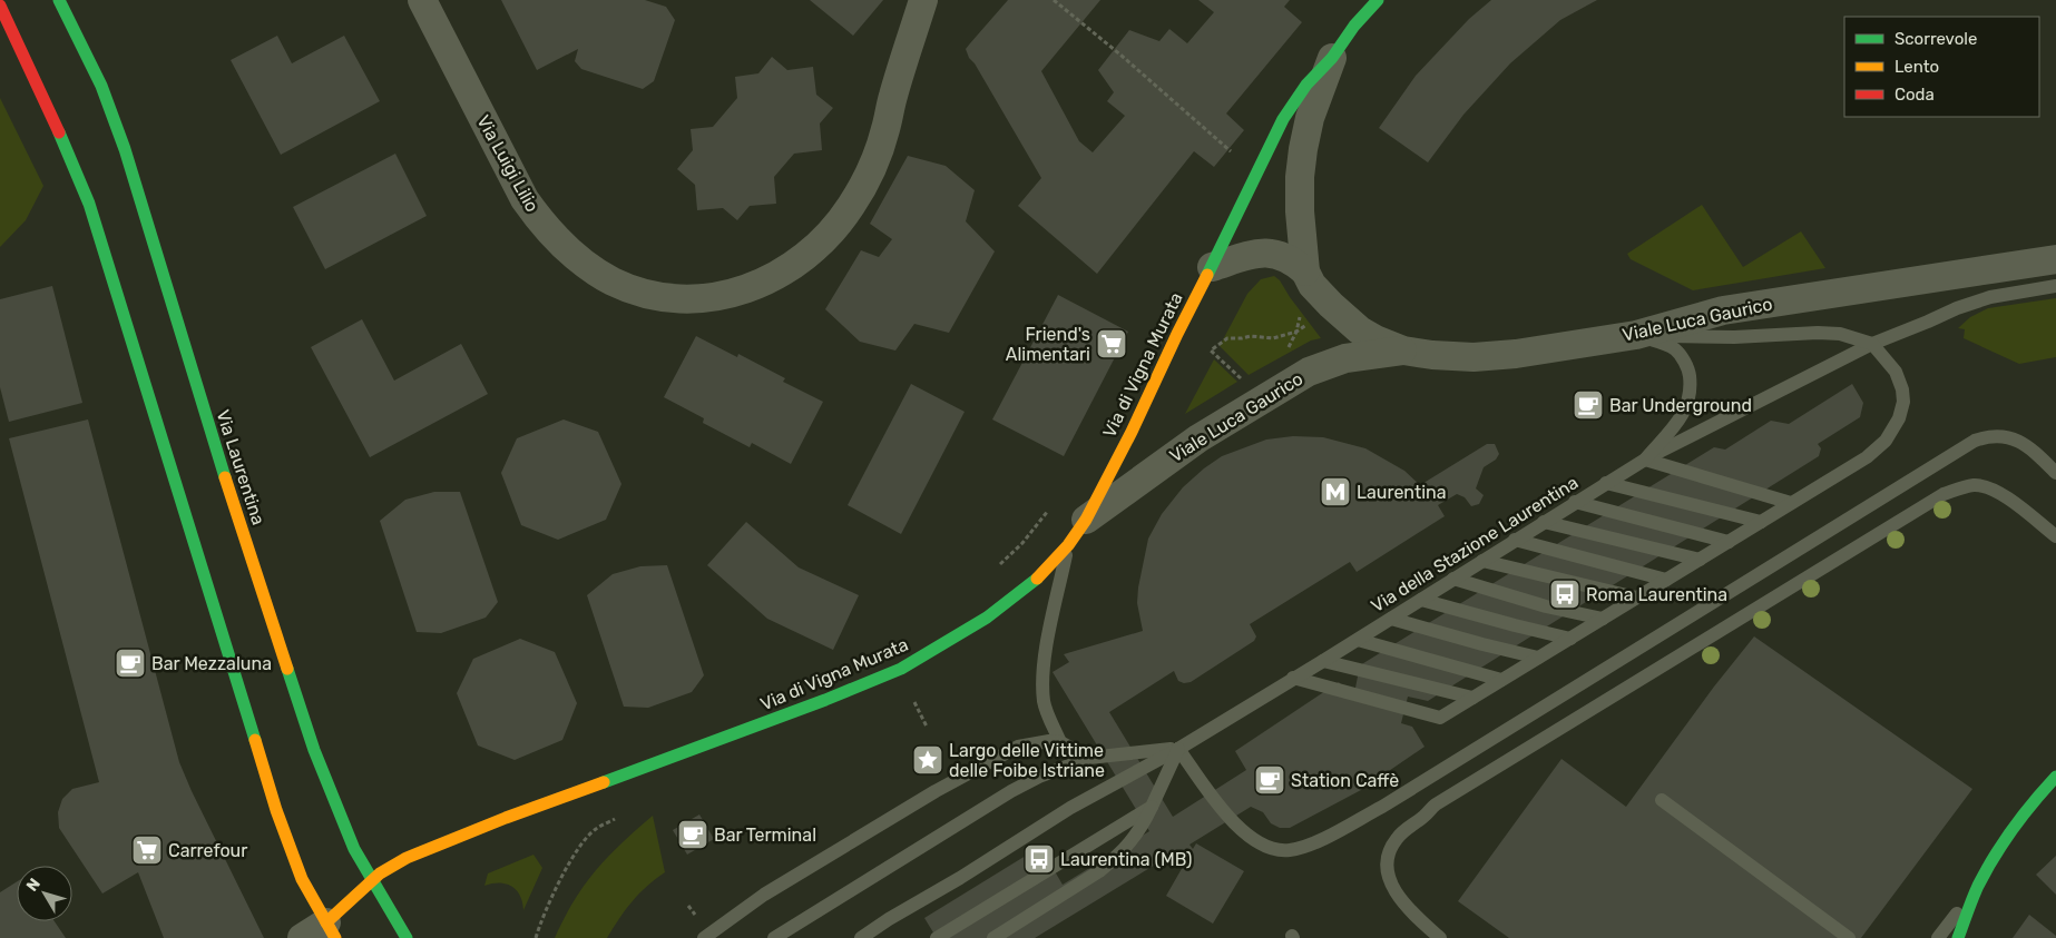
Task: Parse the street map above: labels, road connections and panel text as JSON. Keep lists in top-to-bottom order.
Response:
{
  "streets": {
    "main road": ["Via di Vigna Murata", "Via Laurentina"],
    "street": ["Via Luigi Lilio", "Viale Luca Gaurico"],
    "lane": ["Via della Stazione Laurentina"]
  },
  "crossings": [
    ["Viale Luca Gaurico", "Via di Vigna Murata"],
    ["Viale Luca Gaurico", "Via della Stazione Laurentina"],
    ["Via di Vigna Murata", "Via Laurentina"]
  ],
  "places": {
    "supermarket": ["Friend's Alimentari", "Carrefour"],
    "cafe": [
      "Bar Underground",
      "Bar Mezzaluna",
      "Station Caffè",
      "Bar Terminal"
    ],
    "metro station": ["Laurentina"],
    "bus stop": ["Roma Laurentina", "Laurentina (MB)"],
    "place": ["Largo delle Vittime delle Foibe Istriane"]
  },
  "legend": ["Scorrevole", "Lento", "Coda"],
  "north": "top left"
}
